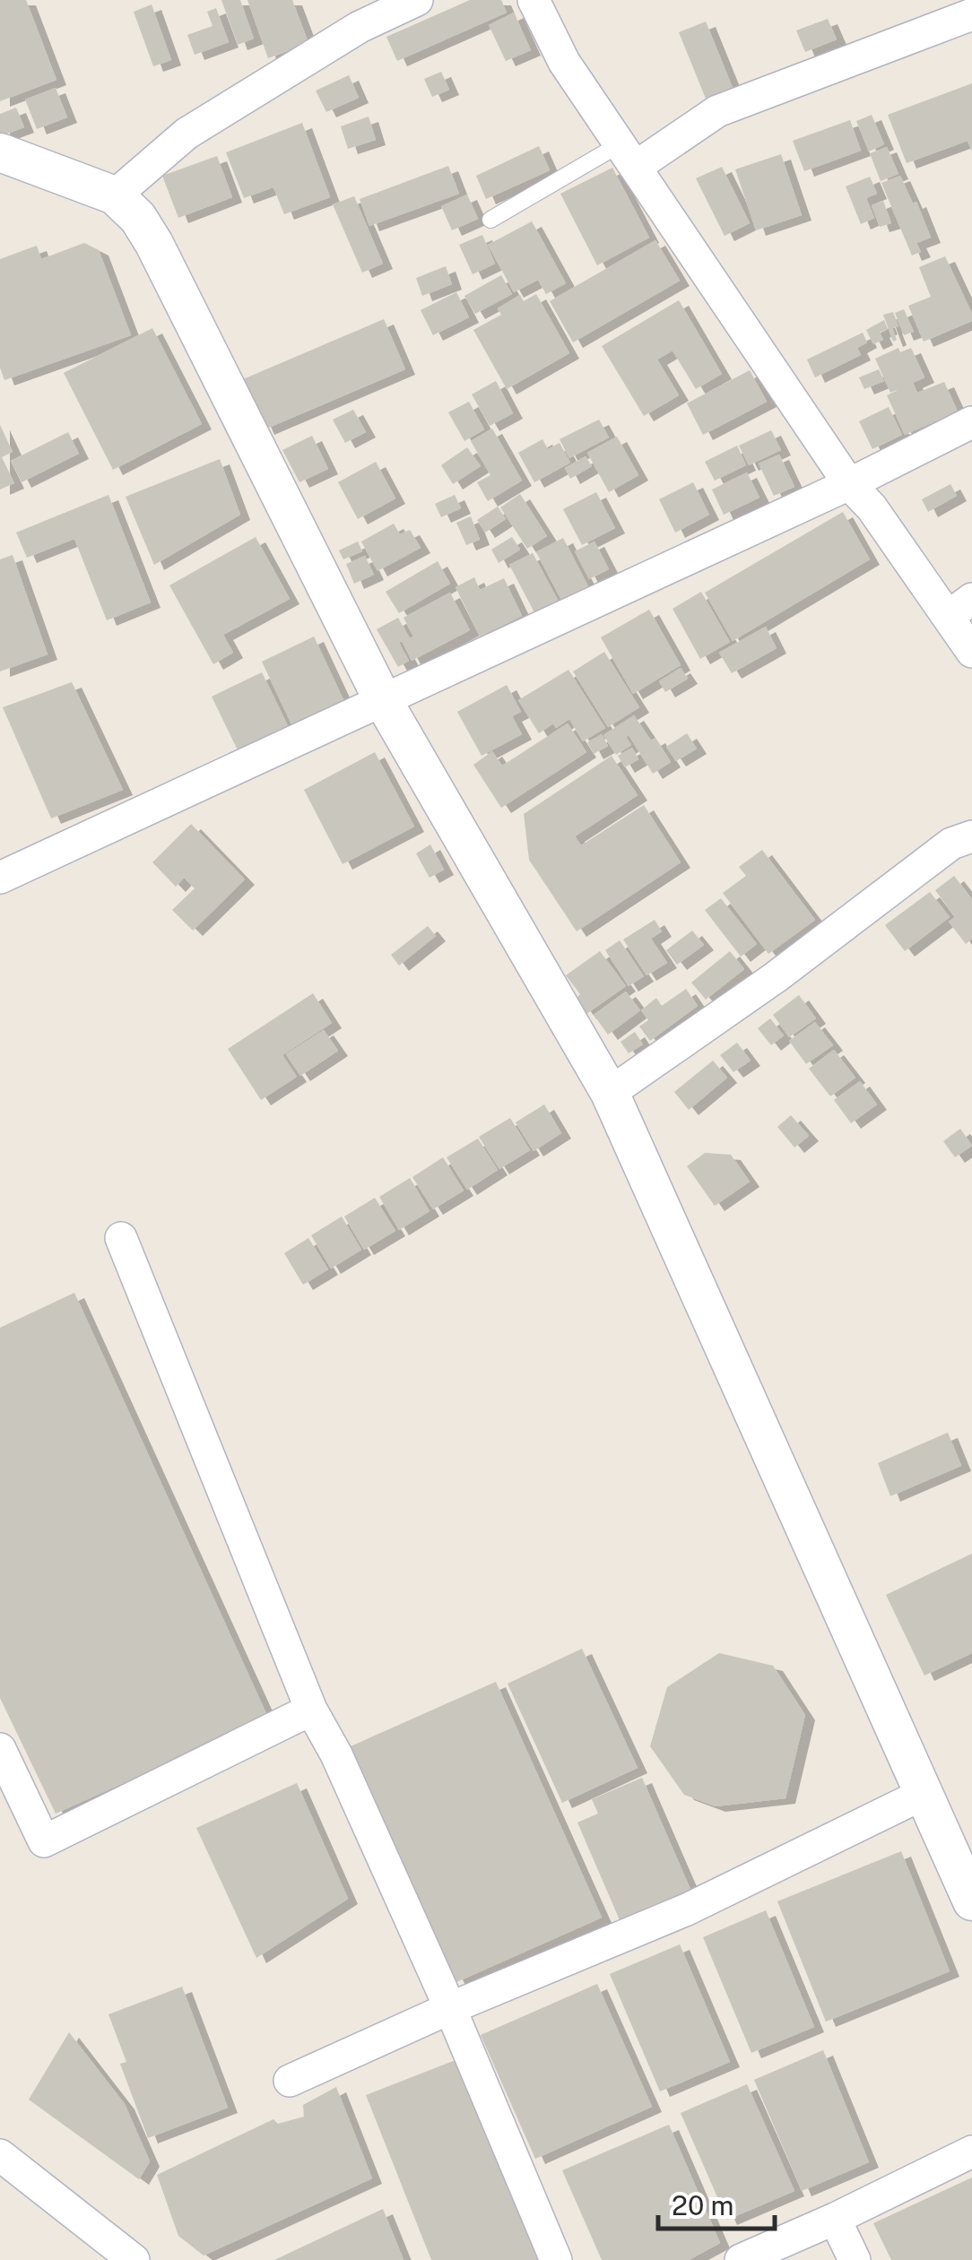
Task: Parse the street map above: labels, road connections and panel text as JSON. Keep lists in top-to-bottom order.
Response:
{
  "scale_bar": "20 m"
}
